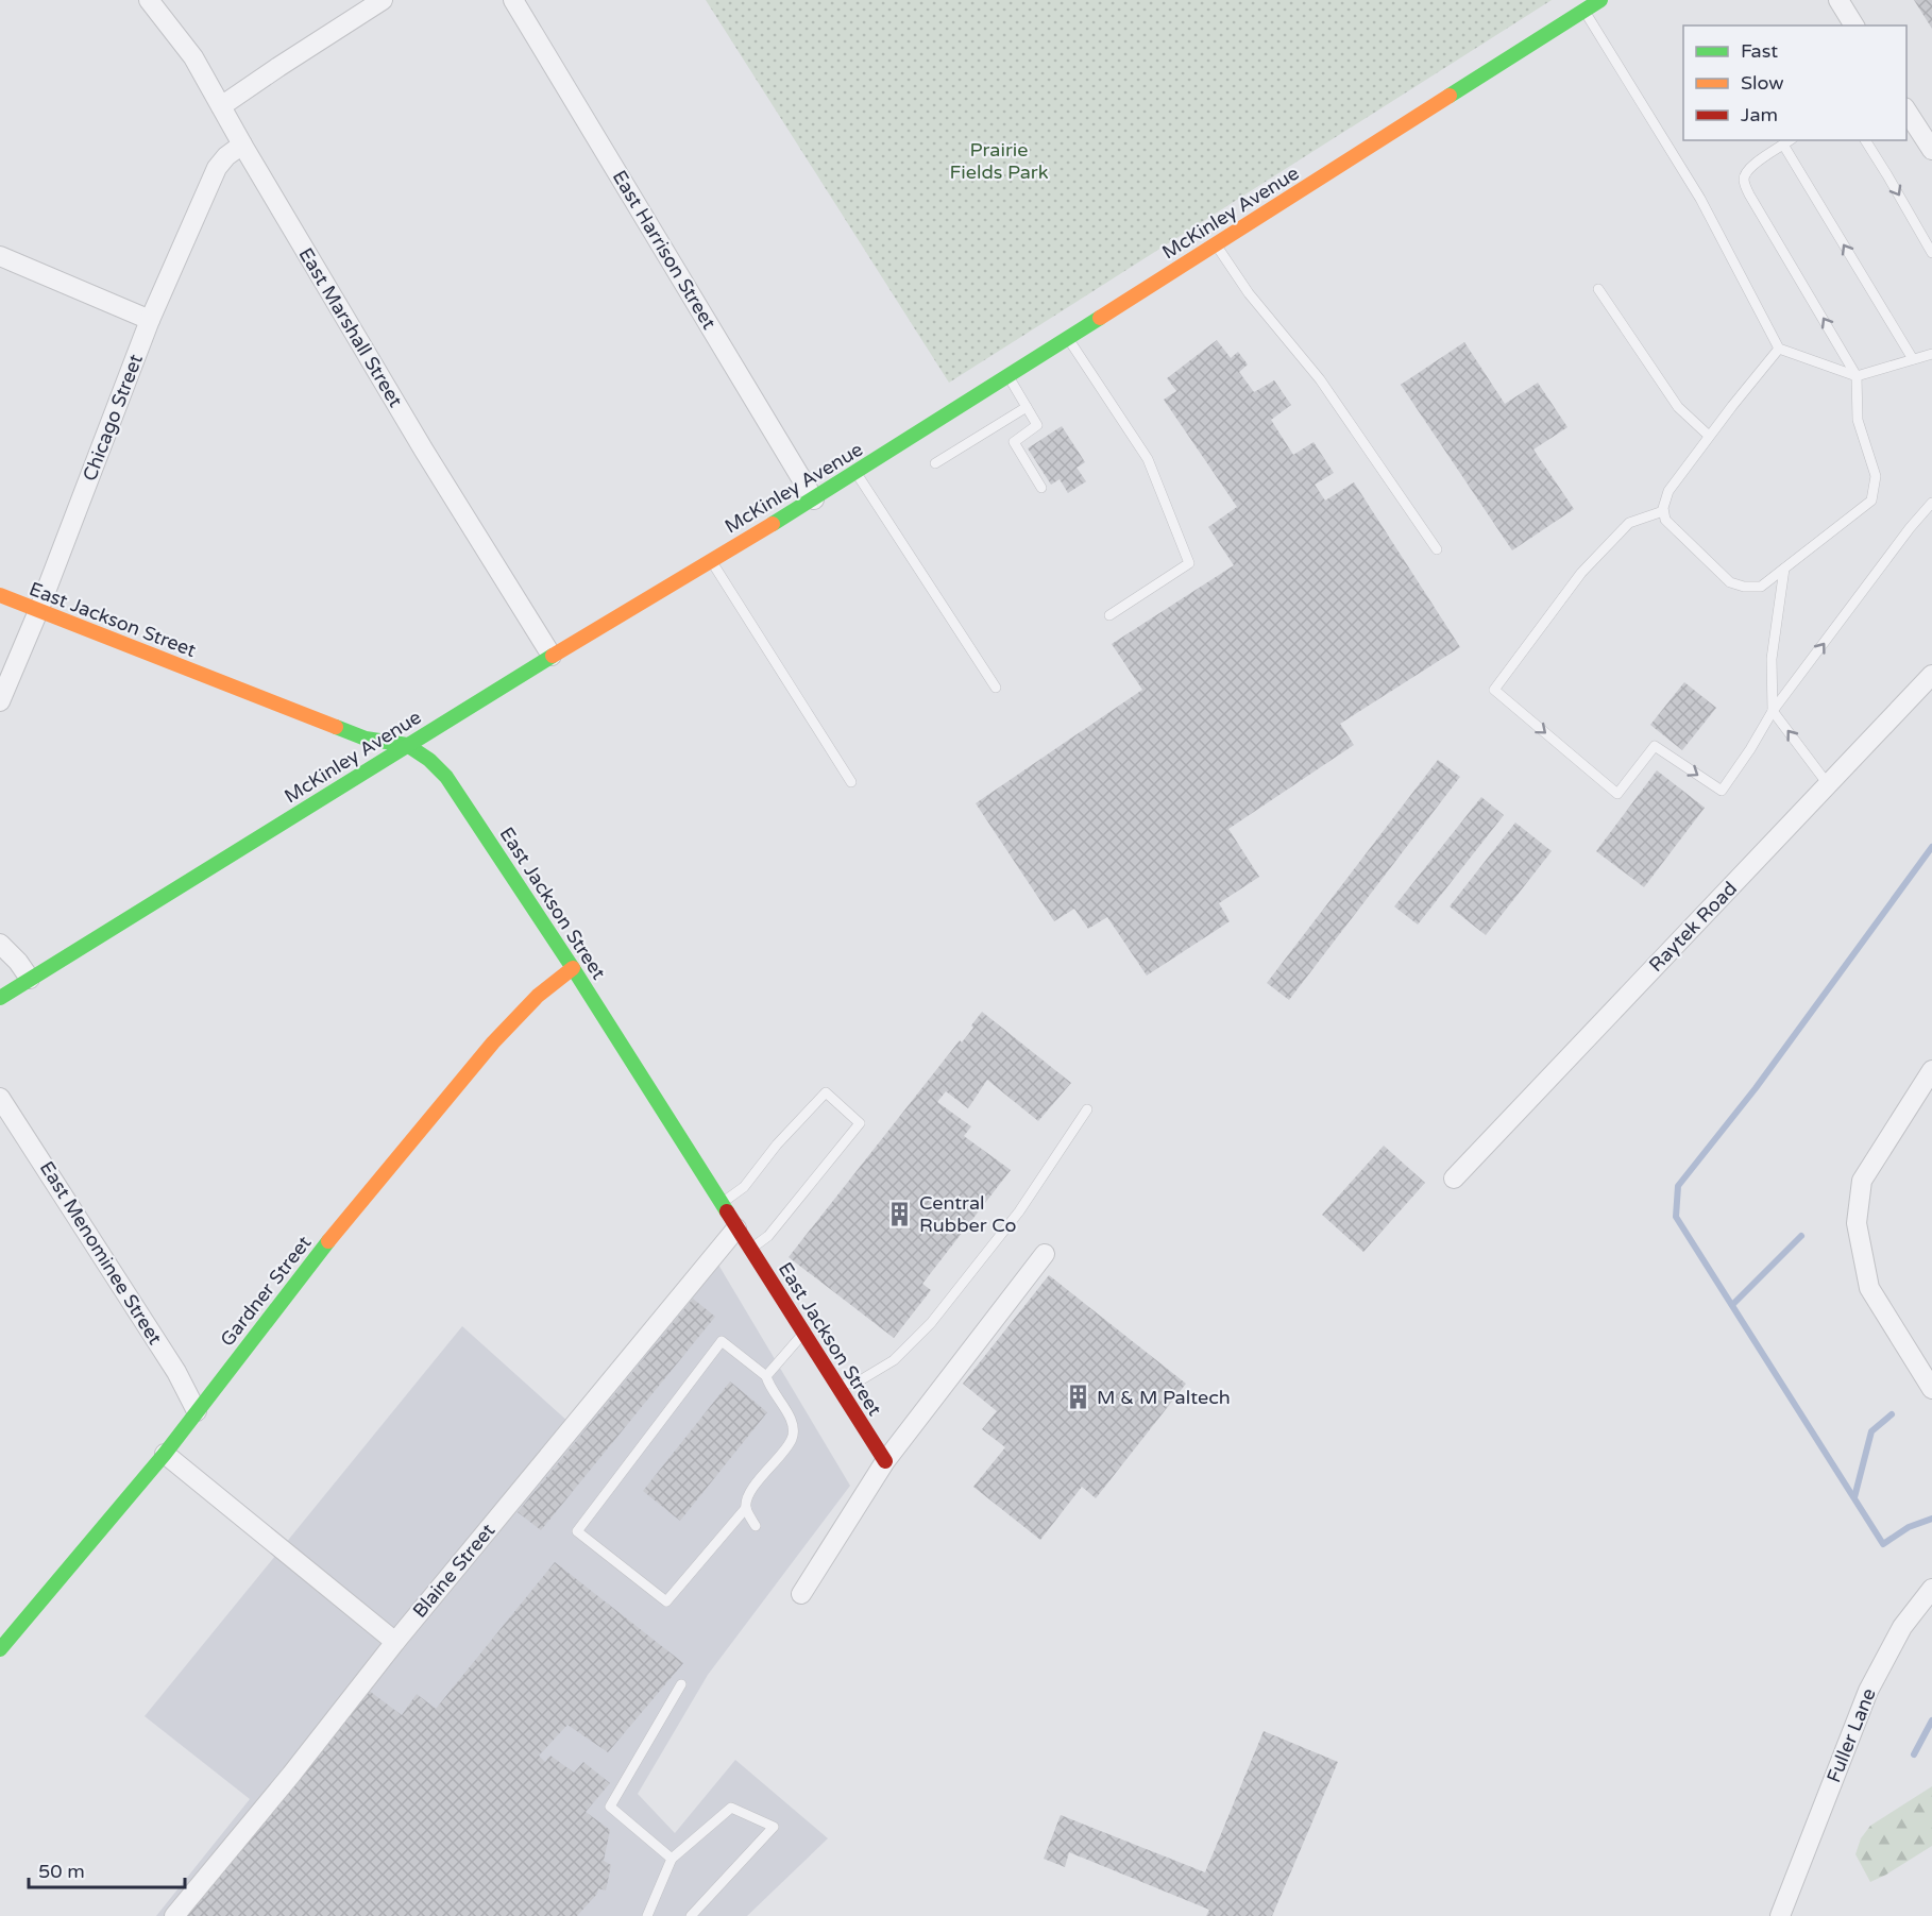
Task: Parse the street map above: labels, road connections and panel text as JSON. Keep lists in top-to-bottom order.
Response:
{
  "streets": {
    "street": [
      "McKinley Avenue",
      "East Harrison Street",
      "East Marshall Street",
      "Chicago Street",
      "East Jackson Street",
      "Raytek Road",
      "East Menominee Street",
      "Gardner Street",
      "Blaine Street",
      "Fuller Lane"
    ]
  },
  "crossings": [
    ["McKinley Avenue", "East Harrison Street"],
    ["McKinley Avenue", "East Marshall Street"],
    ["McKinley Avenue", "East Jackson Street"],
    ["East Marshall Street", "Chicago Street"],
    ["Chicago Street", "East Jackson Street"],
    ["East Jackson Street", "Gardner Street"],
    ["East Jackson Street", "Blaine Street"],
    ["East Menominee Street", "Gardner Street"]
  ],
  "parks": ["Prairie Fields Park"],
  "places": {
    "building": ["Central Rubber Co", "M & M Paltech"]
  },
  "legend": ["Fast", "Slow", "Jam"],
  "scale_bar": "50 m"
}
